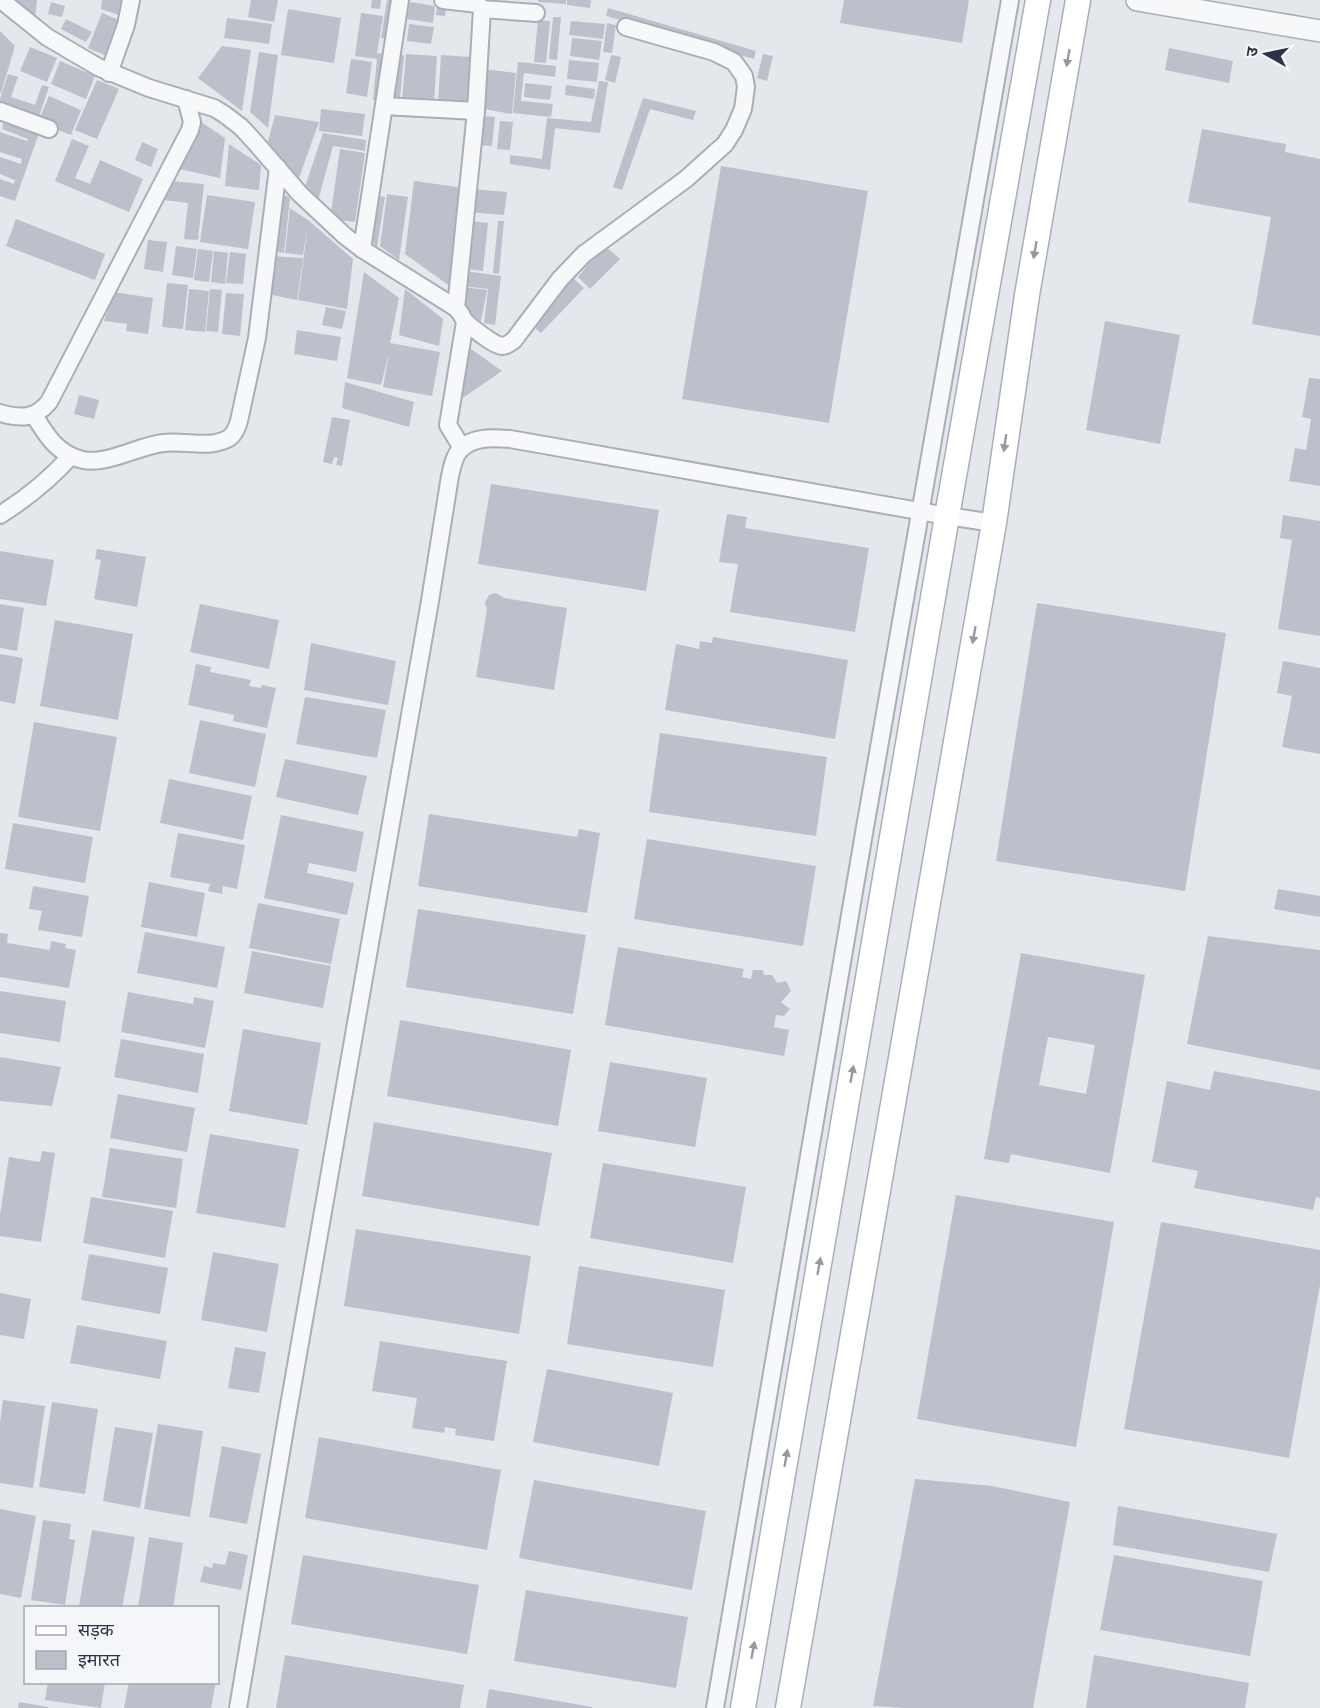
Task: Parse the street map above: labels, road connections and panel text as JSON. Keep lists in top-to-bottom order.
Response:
{
  "legend": ["सड़क", "इमारत"],
  "north": "left"
}
